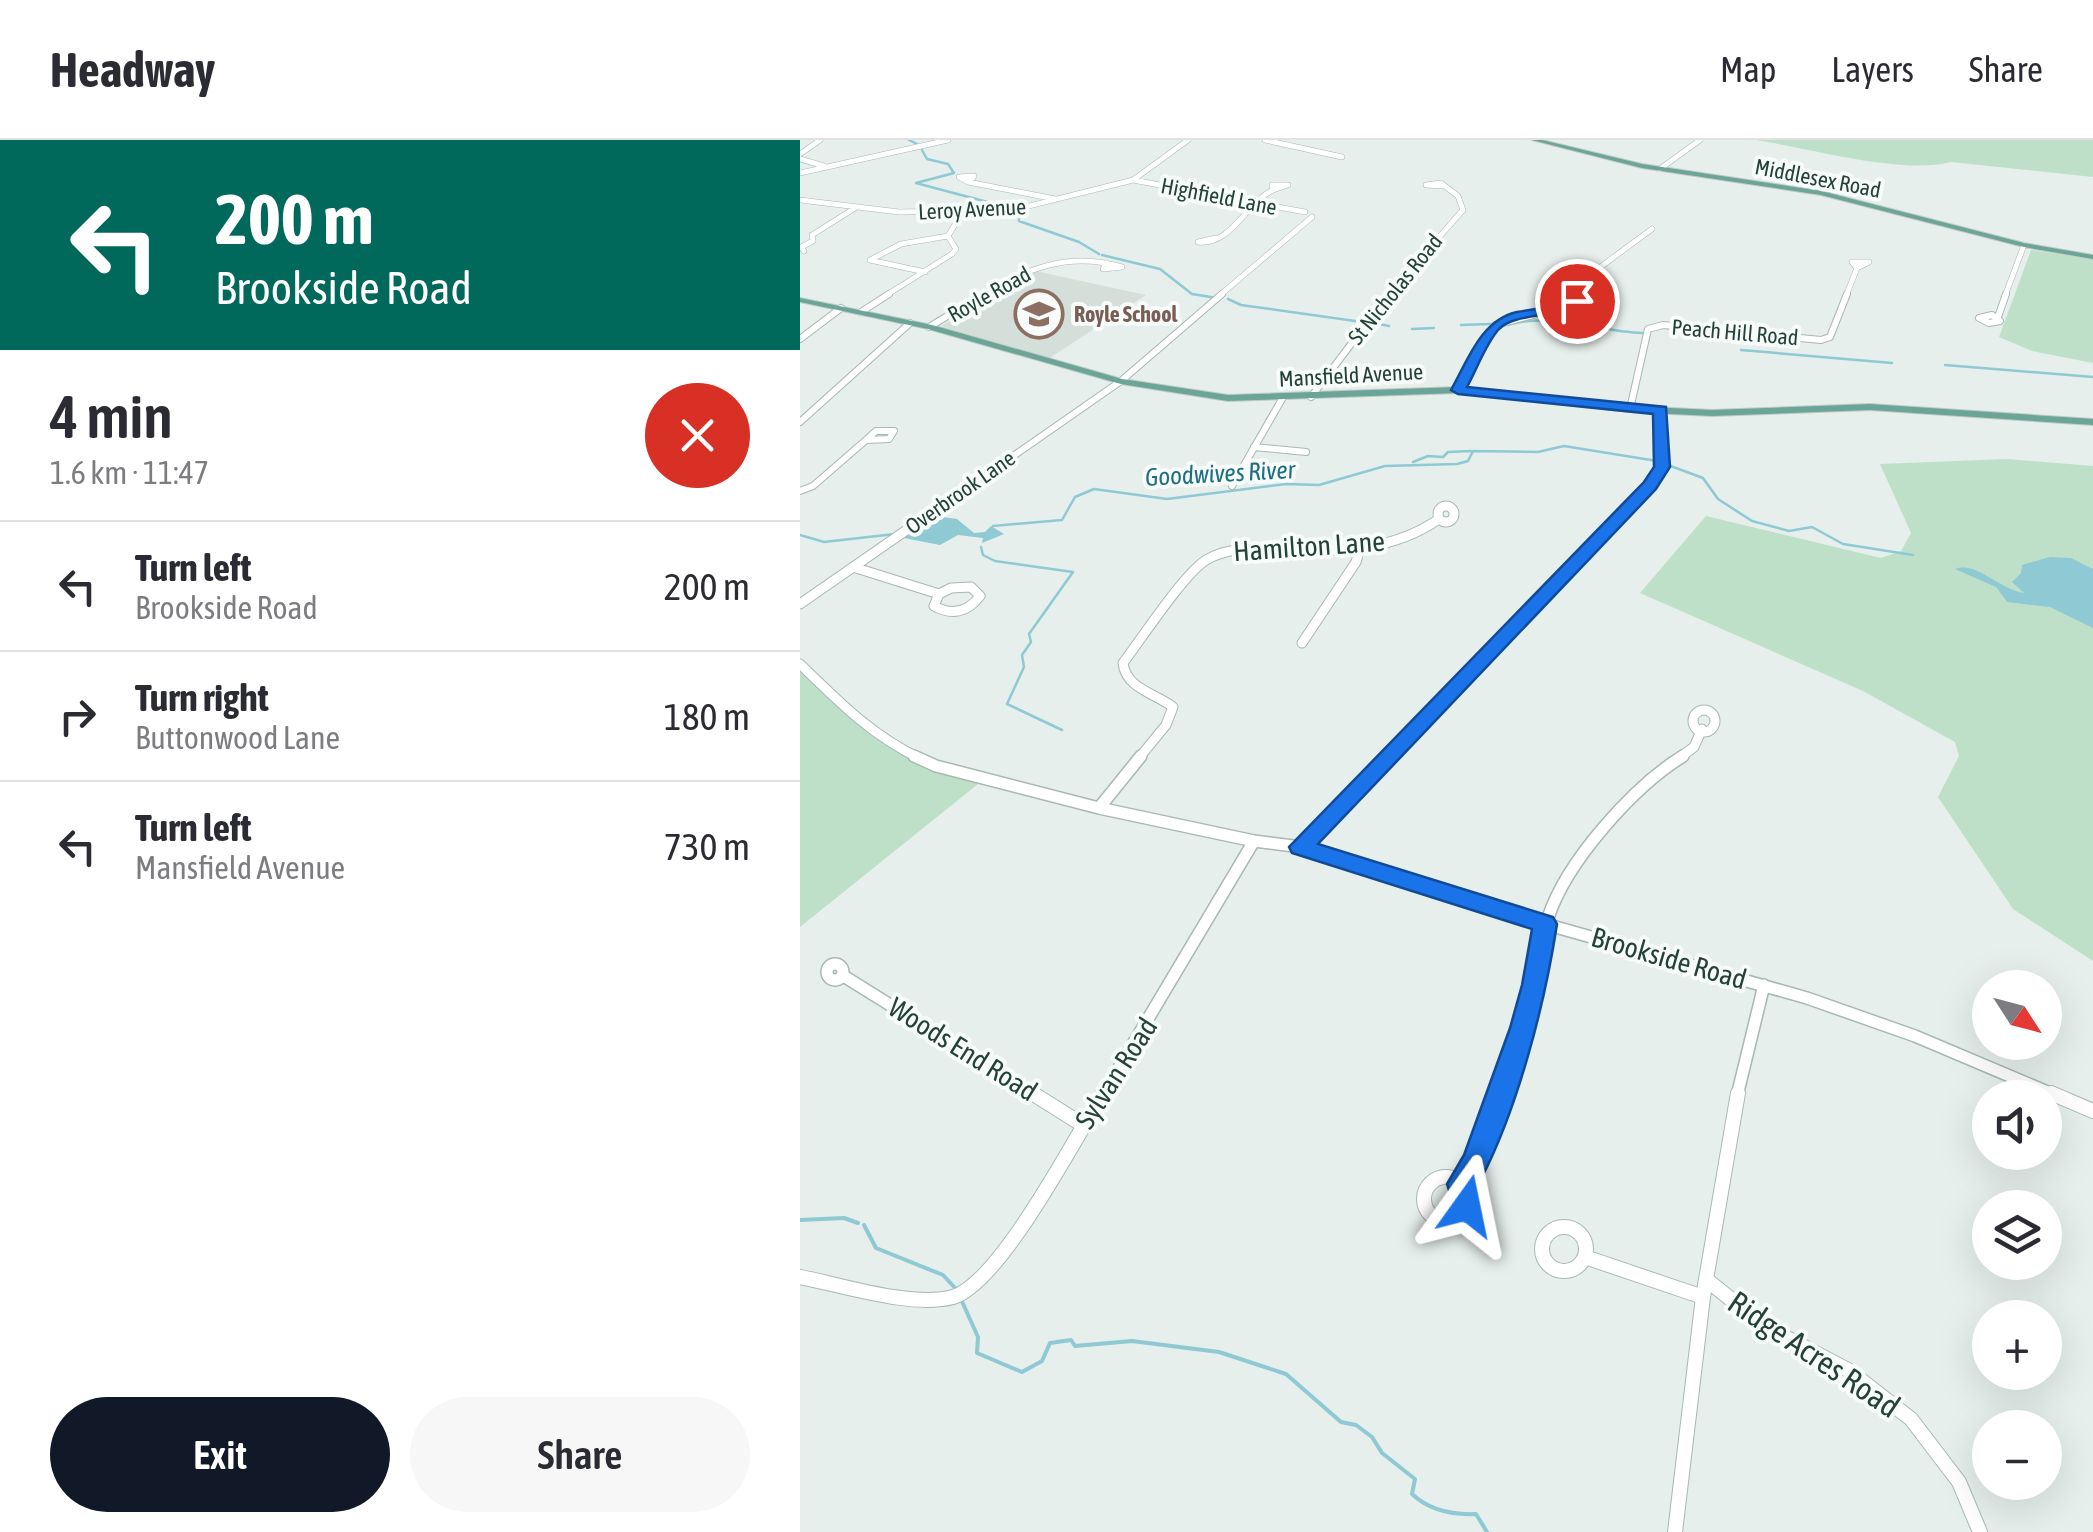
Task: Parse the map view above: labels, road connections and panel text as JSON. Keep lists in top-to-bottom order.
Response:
{
  "streets": {
    "main road": ["Middlesex Road", "Mansfield Avenue"],
    "street": [
      "Highfield Lane",
      "Leroy Avenue",
      "St Nicholas Road",
      "Royle Road",
      "Peach Hill Road",
      "Overbrook Lane",
      "Hamilton Lane",
      "Brookside Road",
      "Woods End Road",
      "Sylvan Road",
      "Ridge Acres Road"
    ]
  },
  "crossings": [
    ["Highfield Lane", "Leroy Avenue"],
    ["St Nicholas Road", "Mansfield Avenue"],
    ["Royle Road", "Mansfield Avenue"],
    ["Peach Hill Road", "Mansfield Avenue"],
    ["Mansfield Avenue", "Overbrook Lane"],
    ["Hamilton Lane", "Brookside Road"],
    ["Brookside Road", "Sylvan Road"],
    ["Brookside Road", "Ridge Acres Road"],
    ["Woods End Road", "Sylvan Road"]
  ],
  "water": ["Goodwives River"],
  "places": {
    "school or university": ["Royle School"]
  },
  "north": "bottom right",
  "page": {
    "header": "Headway",
    "nav": ["Map", "Layers", "Share"],
    "turn": ["200 m", "Brookside Road"],
    "heading": ["4 min", "1.6 km · 11:47"],
    "list": [
      {
        "name": "Turn left",
        "note": "Brookside Road",
        "value": "200 m"
      },
      {
        "name": "Turn right",
        "note": "Buttonwood Lane",
        "value": "180 m"
      },
      {
        "name": "Turn left",
        "note": "Mansfield Avenue",
        "value": "730 m"
      }
    ],
    "map_buttons": ["+", "−"],
    "buttons": ["Exit", "Share"]
  }
}
